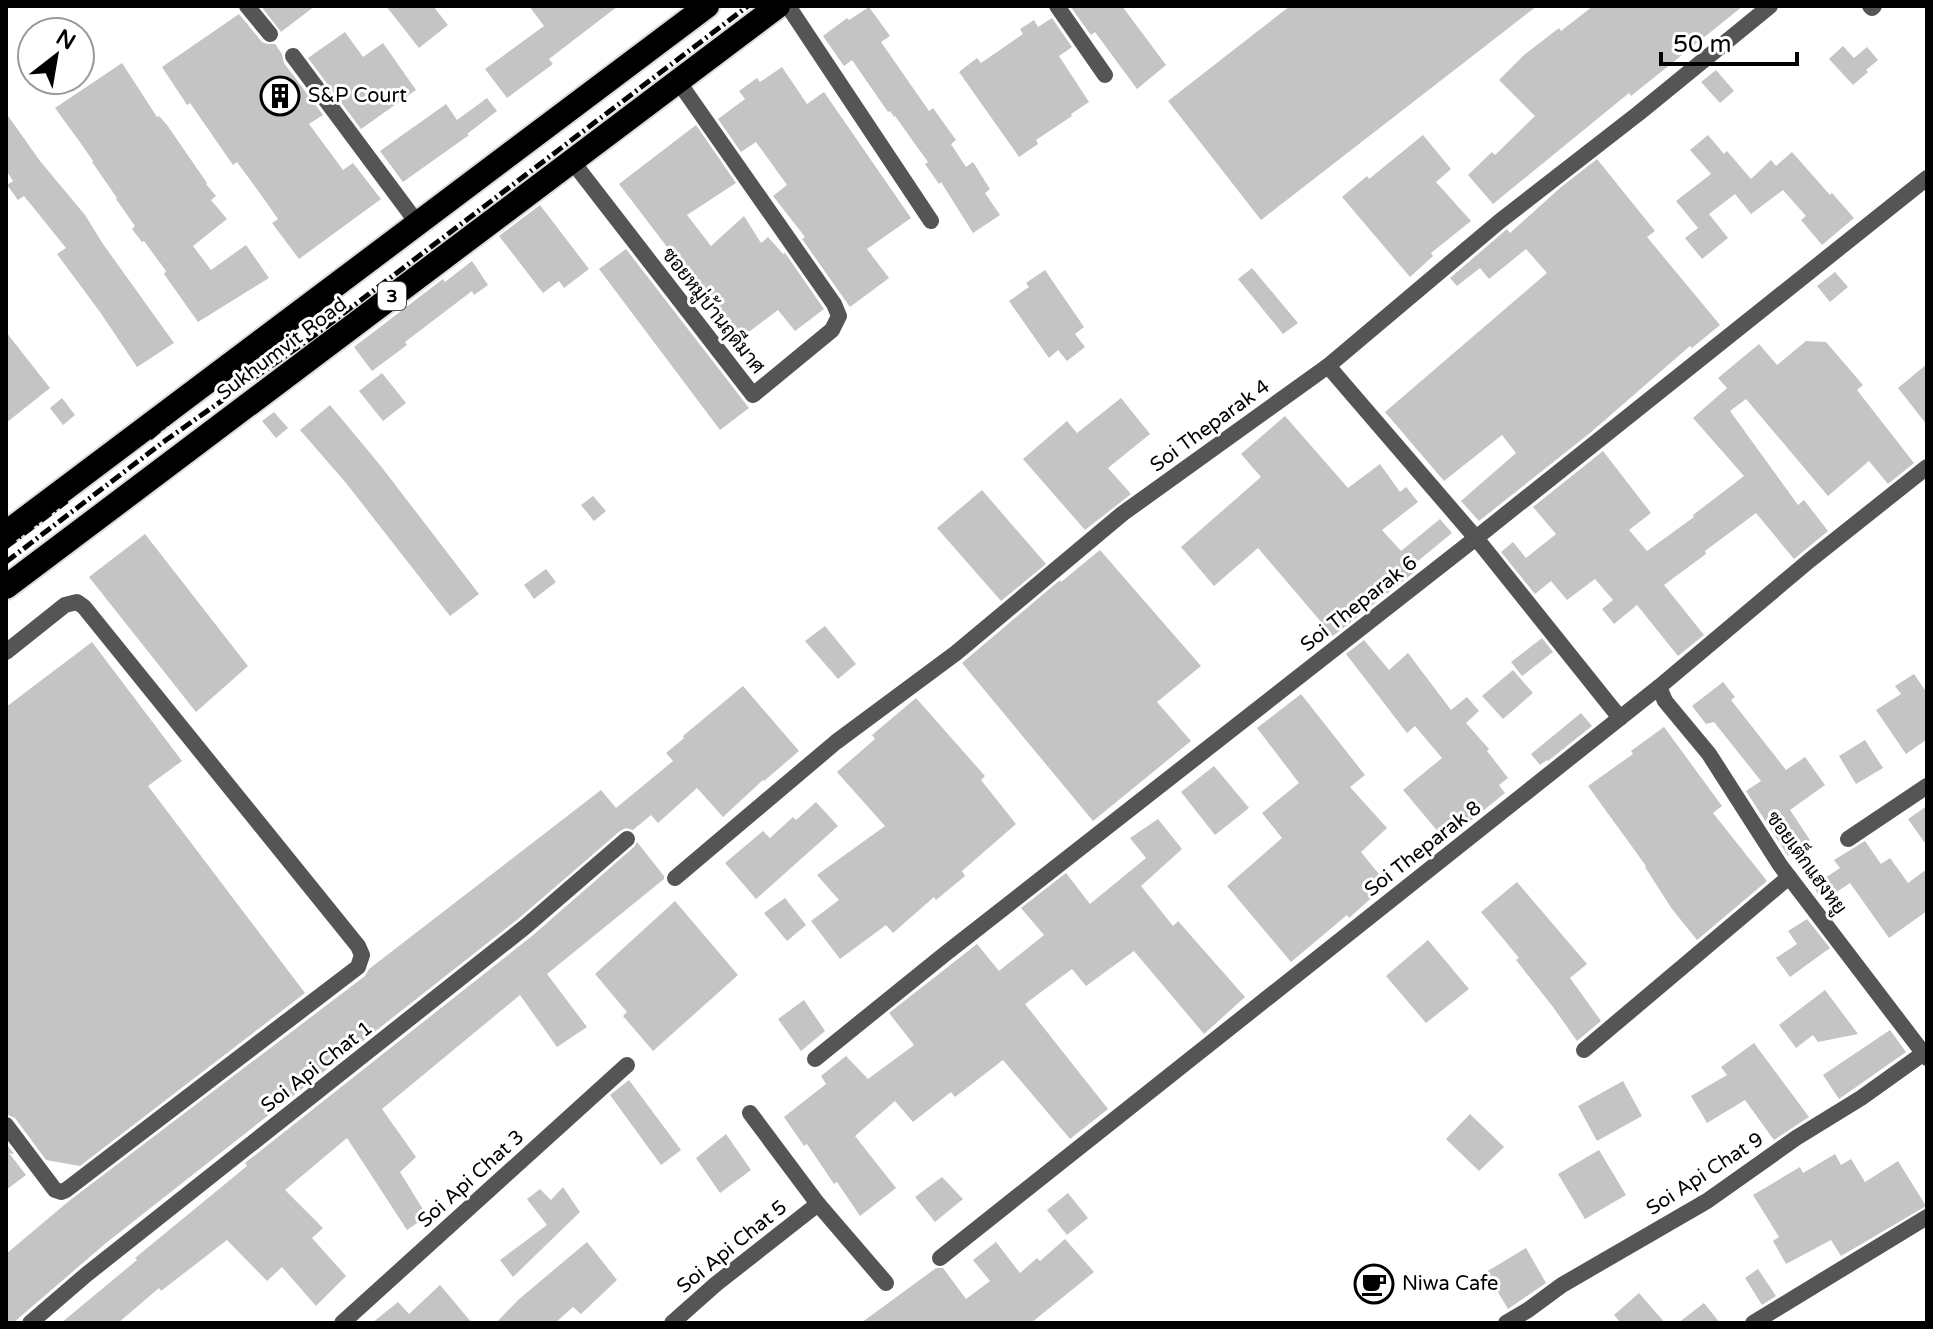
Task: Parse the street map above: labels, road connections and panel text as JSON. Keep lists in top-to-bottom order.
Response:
{
  "streets": {
    "highway": ["3", "Sukhumvit Road"],
    "street": [
      "ซอยหมู่บ้านฤดีมาศ",
      "Soi Theparak 4",
      "Soi Theparak 6",
      "Soi Theparak 8",
      "ซอยเต็กแฮงหยู",
      "Soi Api Chat 1",
      "Soi Api Chat 9",
      "Soi Api Chat 3",
      "Soi Api Chat 5"
    ]
  },
  "crossings": [
    ["ซอยหมู่บ้านฤดีมาศ", "Sukhumvit Road"],
    ["Soi Theparak 8", "ซอยเต็กแฮงหยู"],
    ["ซอยเต็กแฮงหยู", "Soi Api Chat 9"]
  ],
  "places": {
    "building": ["S&P Court"],
    "cafe": ["Niwa Cafe"]
  },
  "scale_bar": "50 m",
  "north": "top right"
}
